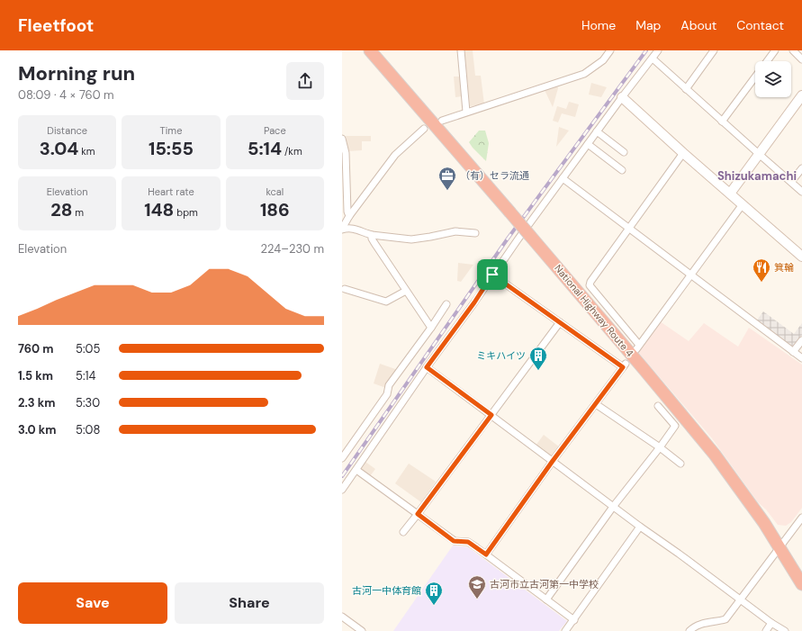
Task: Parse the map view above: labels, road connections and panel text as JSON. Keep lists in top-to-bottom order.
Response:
{
  "streets": {
    "highway": ["National Highway Route 4"]
  },
  "districts": ["Shizukamachi"],
  "places": {
    "office": ["（有）セラ流通"],
    "restaurant": ["箕輪"],
    "building": ["ミキハイツ", "古河一中体育館"],
    "school or university": ["古河市立古河第一中学校"]
  },
  "page": {
    "header": "Fleetfoot",
    "nav": [
      "Home",
      "Map",
      "About",
      "Contact"
    ],
    "heading": ["Morning run", "08:09 · 4 × 760 m"],
    "stats": [
      ["Distance", "3.04 km"],
      ["Time", "15:55"],
      ["Pace", "5:14 /km"],
      ["Elevation", "28 m"],
      ["Heart rate", "148 bpm"],
      ["kcal", "186"]
    ],
    "chart": ["Elevation", "224–230 m"],
    "list": [
      {
        "name": "760 m",
        "note": "5:05"
      },
      {
        "name": "1.5 km",
        "note": "5:14"
      },
      {
        "name": "2.3 km",
        "note": "5:30"
      },
      {
        "name": "3.0 km",
        "note": "5:08"
      }
    ],
    "buttons": ["Save", "Share"]
  }
}
